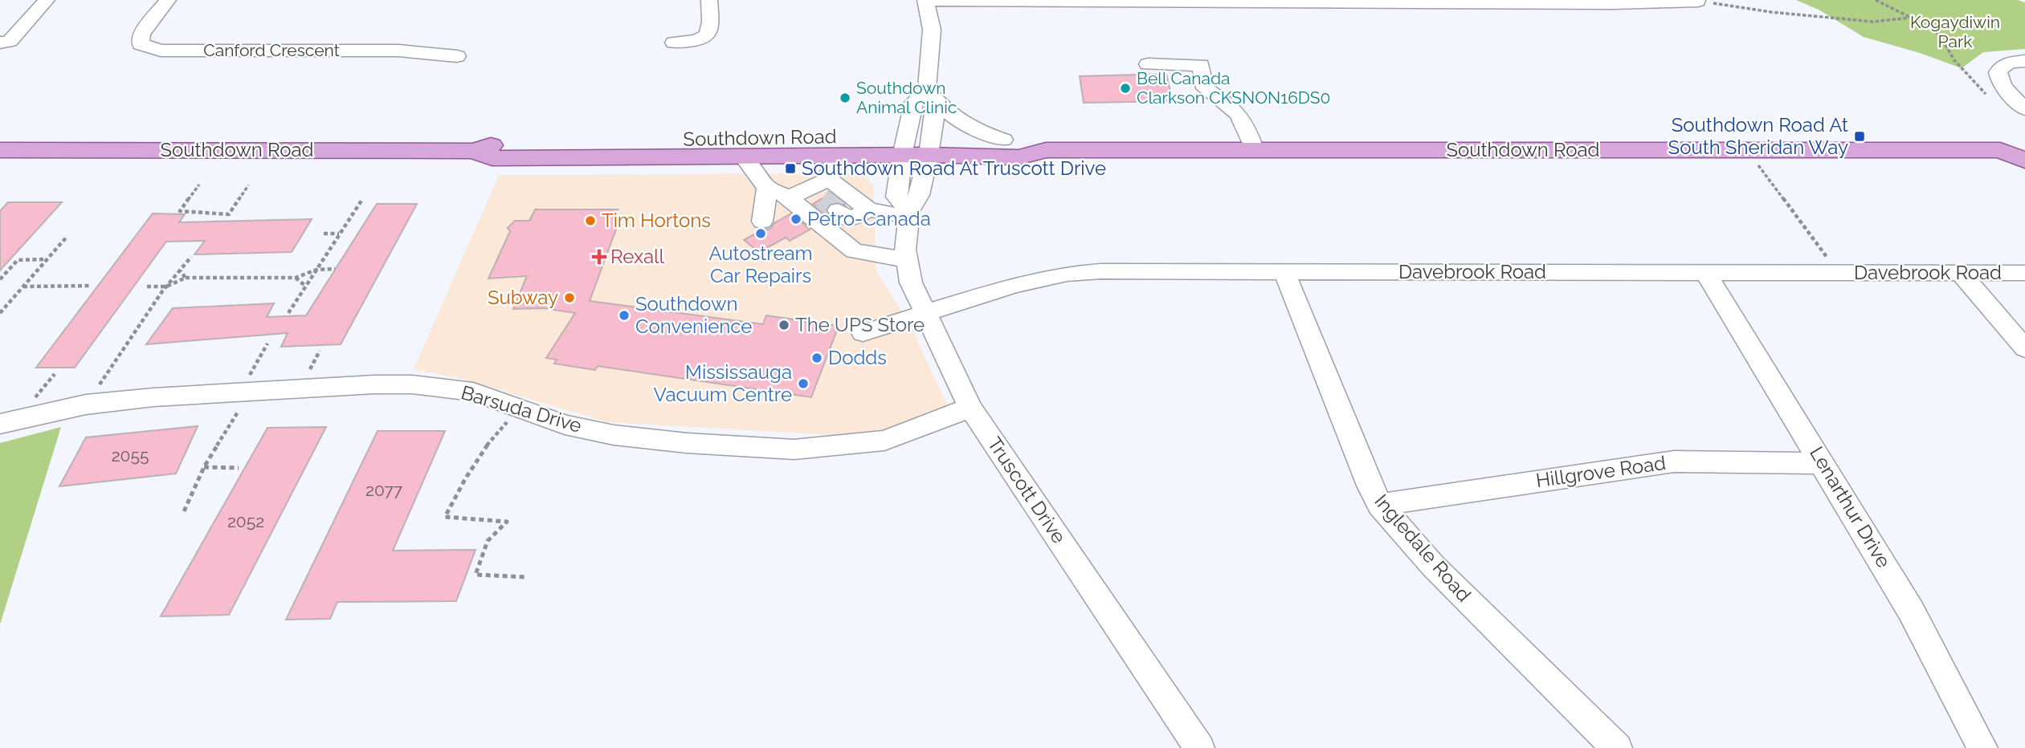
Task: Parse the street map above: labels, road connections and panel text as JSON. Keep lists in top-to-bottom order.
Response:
{
  "streets": {
    "main road": ["Southdown Road"],
    "street": [
      "Canford Crescent",
      "Davebrook Road",
      "Barsuda Drive",
      "Hillgrove Road",
      "Truscott Drive",
      "Lenarthur Drive",
      "Ingledale Road"
    ]
  },
  "crossings": [
    ["Southdown Road", "Truscott Drive"],
    ["Davebrook Road", "Truscott Drive"],
    ["Davebrook Road", "Lenarthur Drive"],
    ["Davebrook Road", "Ingledale Road"],
    ["Barsuda Drive", "Truscott Drive"],
    ["Hillgrove Road", "Lenarthur Drive"],
    ["Hillgrove Road", "Ingledale Road"]
  ],
  "parks": ["Kogaydiwin Park"],
  "places": {
    "other": [
      "Bell Canada Clarkson CKSNON16DS0",
      "Southdown Animal Clinic",
      "Petro-Canada",
      "Tim Hortons",
      "Autostream Car Repairs",
      "Subway",
      "Southdown Convenience",
      "The UPS Store",
      "Dodds",
      "Mississauga Vacuum Centre"
    ],
    "transit": ["Southdown Road At South Sheridan Way", "Southdown Road At Truscott Drive"],
    "health": ["Rexall"]
  },
  "house_numbers": ["2055", "2077", "2052"]
}
